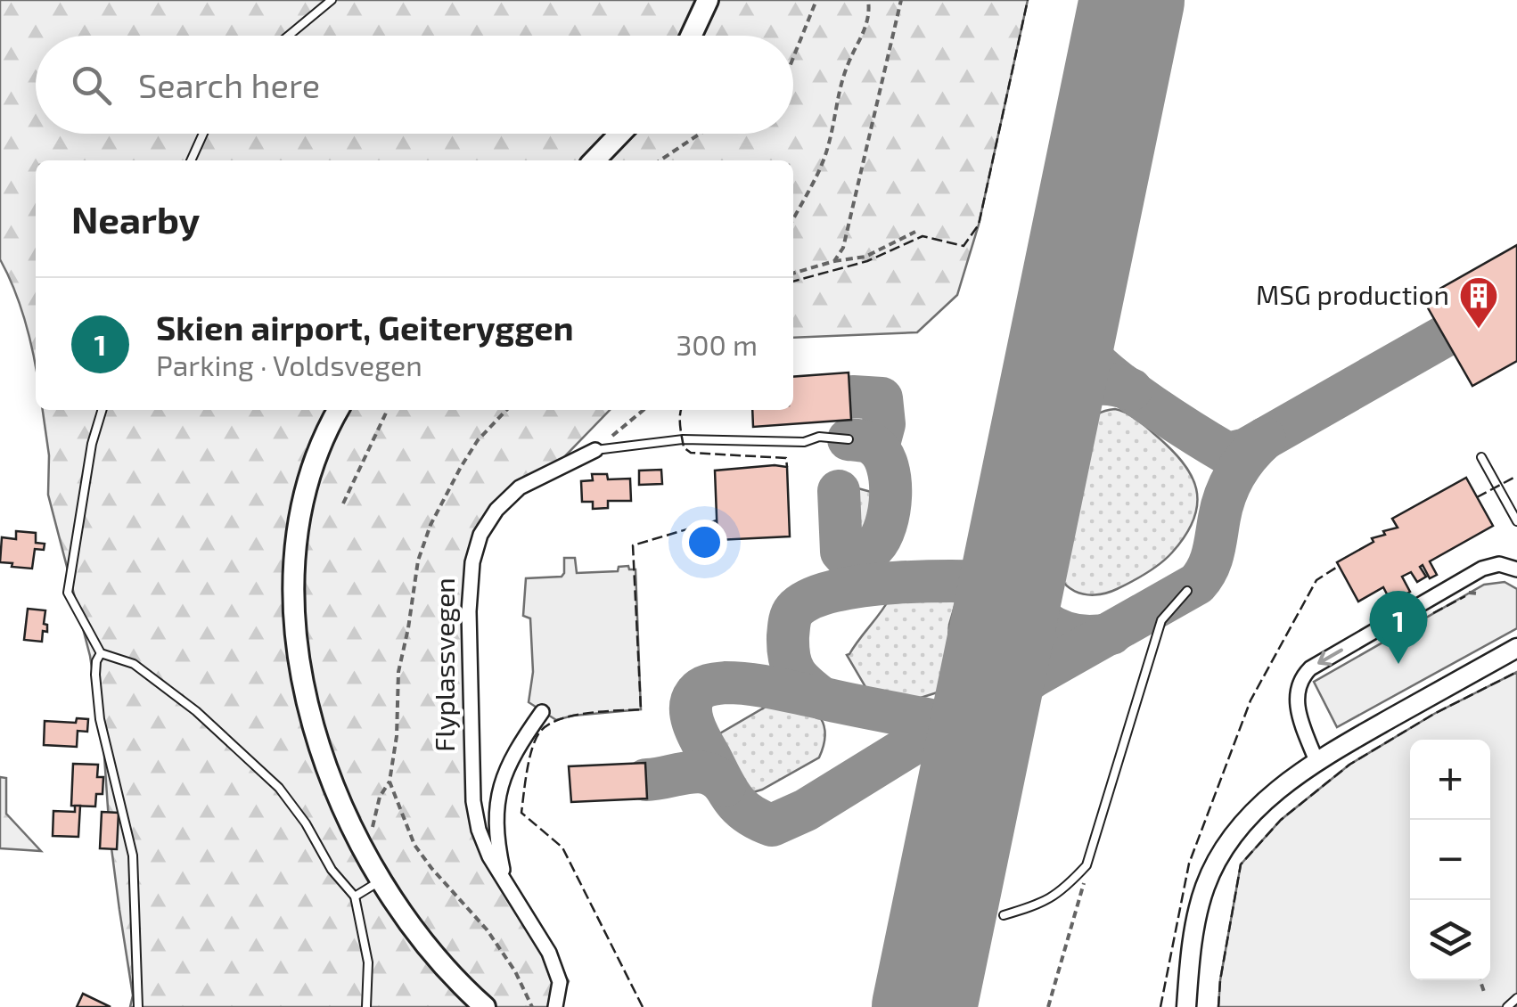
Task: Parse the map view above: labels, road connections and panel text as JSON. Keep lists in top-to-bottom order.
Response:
{
  "streets": {
    "street": ["Flyplassvegen"]
  },
  "places": {
    "building": ["MSG production"]
  },
  "page": {
    "search": "Search here",
    "heading": "Nearby",
    "list": [
      {
        "mark": "1",
        "name": "Skien airport, Geiteryggen",
        "note": "Parking · Voldsvegen",
        "value": "300 m"
      }
    ],
    "pins": "1",
    "map_buttons": ["+", "−"]
  }
}
